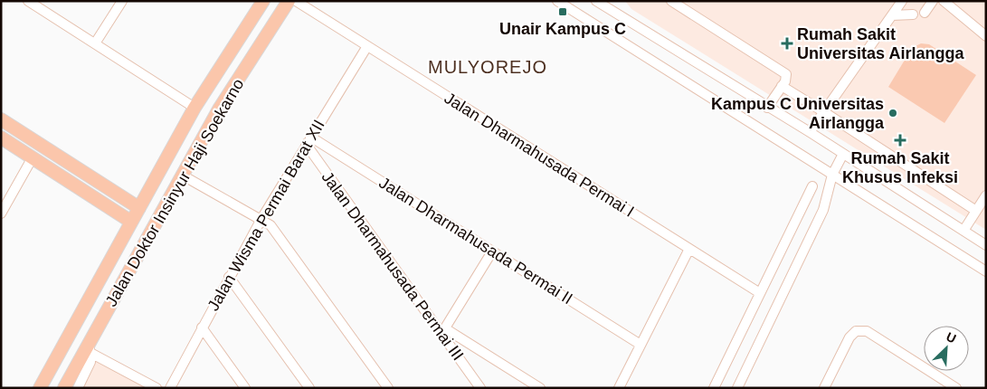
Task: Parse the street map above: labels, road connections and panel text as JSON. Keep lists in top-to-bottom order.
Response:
{
  "streets": {
    "main road": ["Jalan Doktor Insinyur Haji Soekarno"],
    "street": [
      "Jalan Dharmahusada Permai I",
      "Jalan Wisma Permai Barat XII",
      "Jalan Dharmahusada Permai II",
      "Jalan Dharmahusada Permai III"
    ]
  },
  "crossings": [
    ["Jalan Dharmahusada Permai I", "Jalan Wisma Permai Barat XII"],
    ["Jalan Wisma Permai Barat XII", "Jalan Dharmahusada Permai II"],
    ["Jalan Wisma Permai Barat XII", "Jalan Dharmahusada Permai III"],
    ["Jalan Dharmahusada Permai II", "Jalan Dharmahusada Permai III"]
  ],
  "districts": ["MULYOREJO"],
  "places": {
    "transit": ["Unair Kampus C"],
    "health": ["Rumah Sakit Universitas Airlangga", "Rumah Sakit Khusus Infeksi"],
    "other": ["Kampus C Universitas Airlangga"]
  },
  "north": "top right"
}
